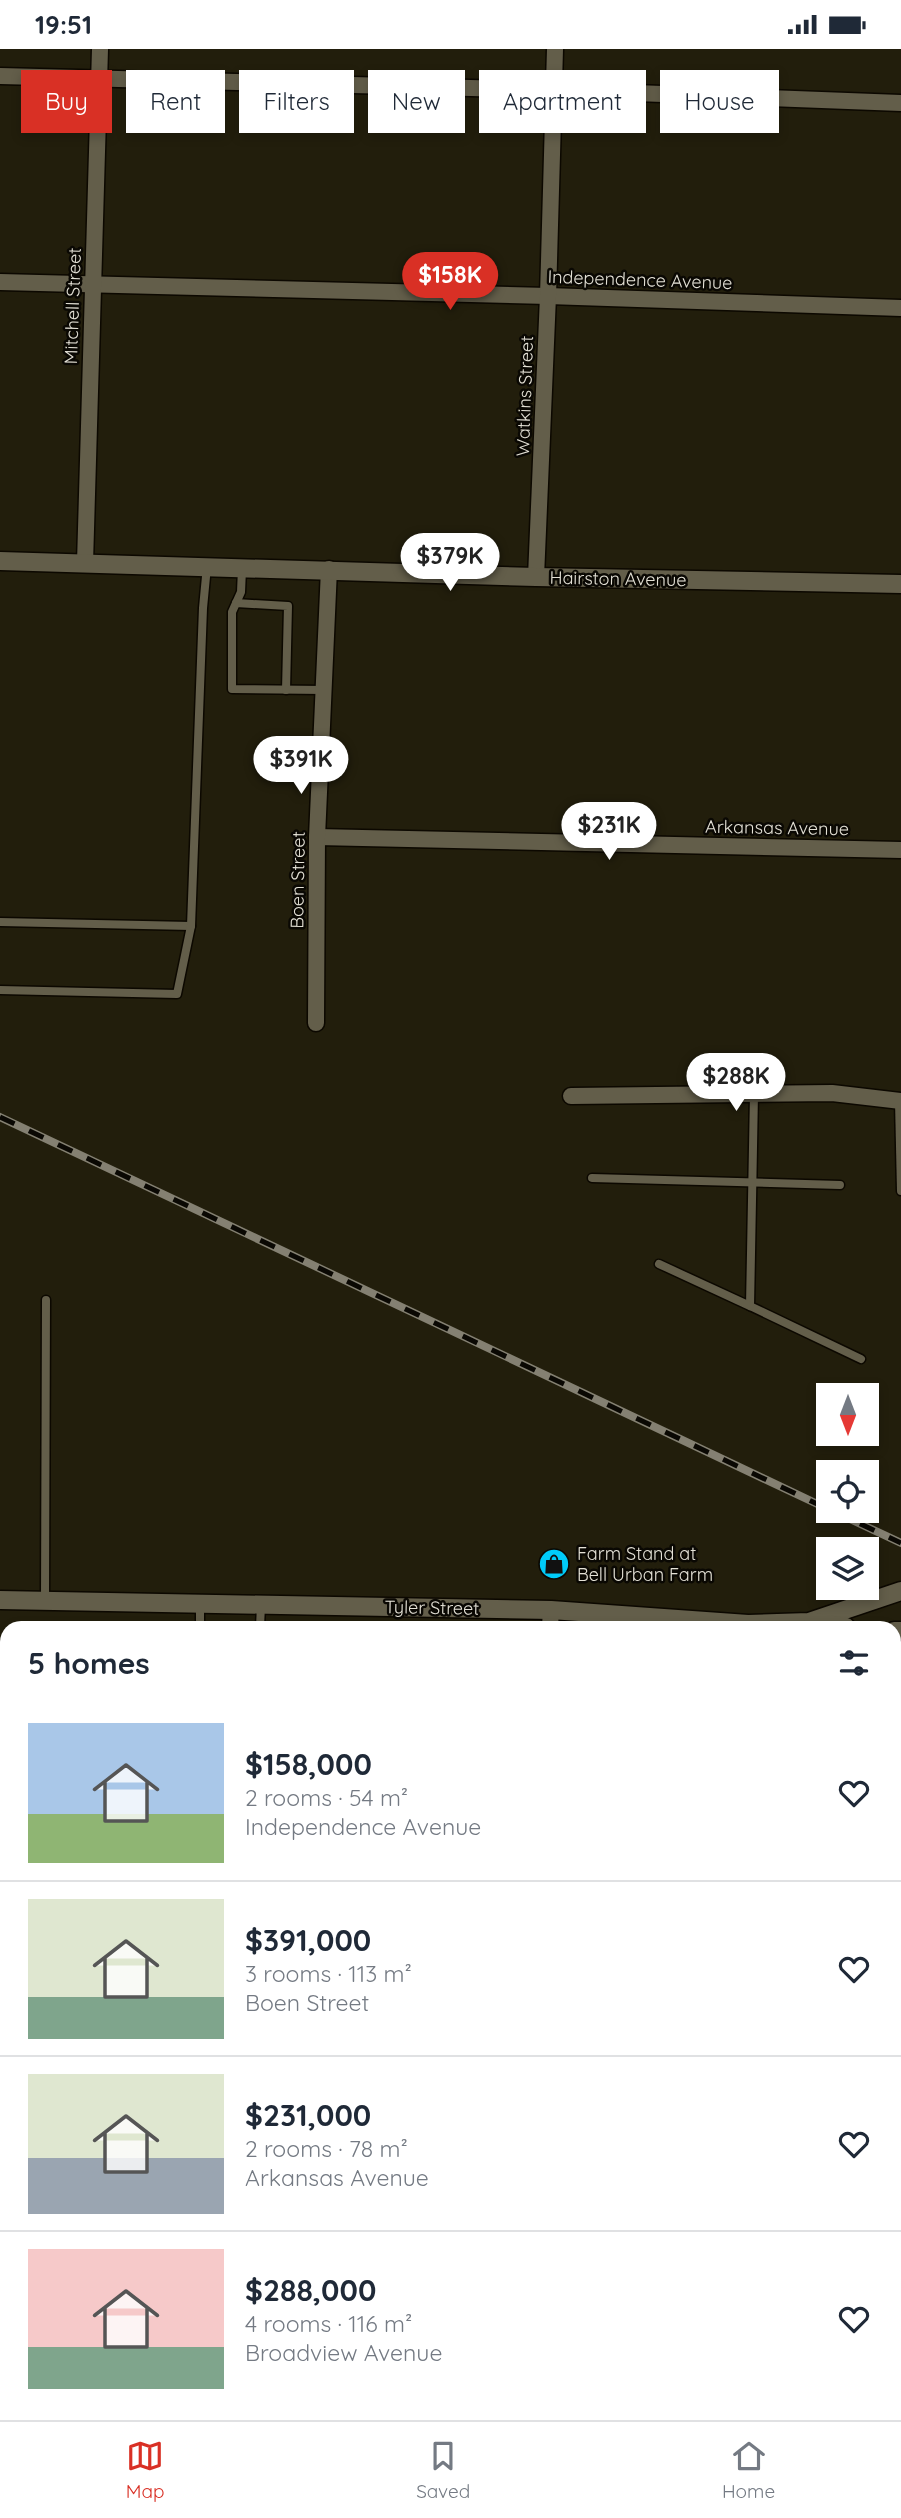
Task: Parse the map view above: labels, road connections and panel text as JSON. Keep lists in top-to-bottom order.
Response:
{
  "streets": {
    "street": [
      "Independence Avenue",
      "Mitchell Street",
      "Watkins Street",
      "Hairston Avenue",
      "Arkansas Avenue",
      "Boen Street",
      "Tyler Street"
    ]
  },
  "crossings": [
    ["Independence Avenue", "Mitchell Street"],
    ["Independence Avenue", "Watkins Street"],
    ["Mitchell Street", "Hairston Avenue"],
    ["Watkins Street", "Hairston Avenue"],
    ["Hairston Avenue", "Boen Street"],
    ["Arkansas Avenue", "Boen Street"]
  ],
  "places": {
    "shop": ["Farm Stand at Bell Urban Farm"]
  },
  "north": "bottom",
  "page": {
    "status": "19:51",
    "chip": [
      "Buy",
      "Rent",
      "Filters",
      "New",
      "Apartment",
      "House"
    ],
    "price": [
      "$158K",
      "$379K",
      "$391K",
      "$231K",
      "$288K"
    ],
    "heading": "5 homes",
    "list": [
      {
        "name": "$158,000",
        "note": "2 rooms · 54 m² · Independence Avenue"
      },
      {
        "name": "$391,000",
        "note": "3 rooms · 113 m² · Boen Street"
      },
      {
        "name": "$231,000",
        "note": "2 rooms · 78 m² · Arkansas Avenue"
      },
      {
        "name": "$288,000",
        "note": "4 rooms · 116 m² · Broadview Avenue"
      }
    ],
    "tabs": ["Map", "Saved", "Home"]
  }
}
